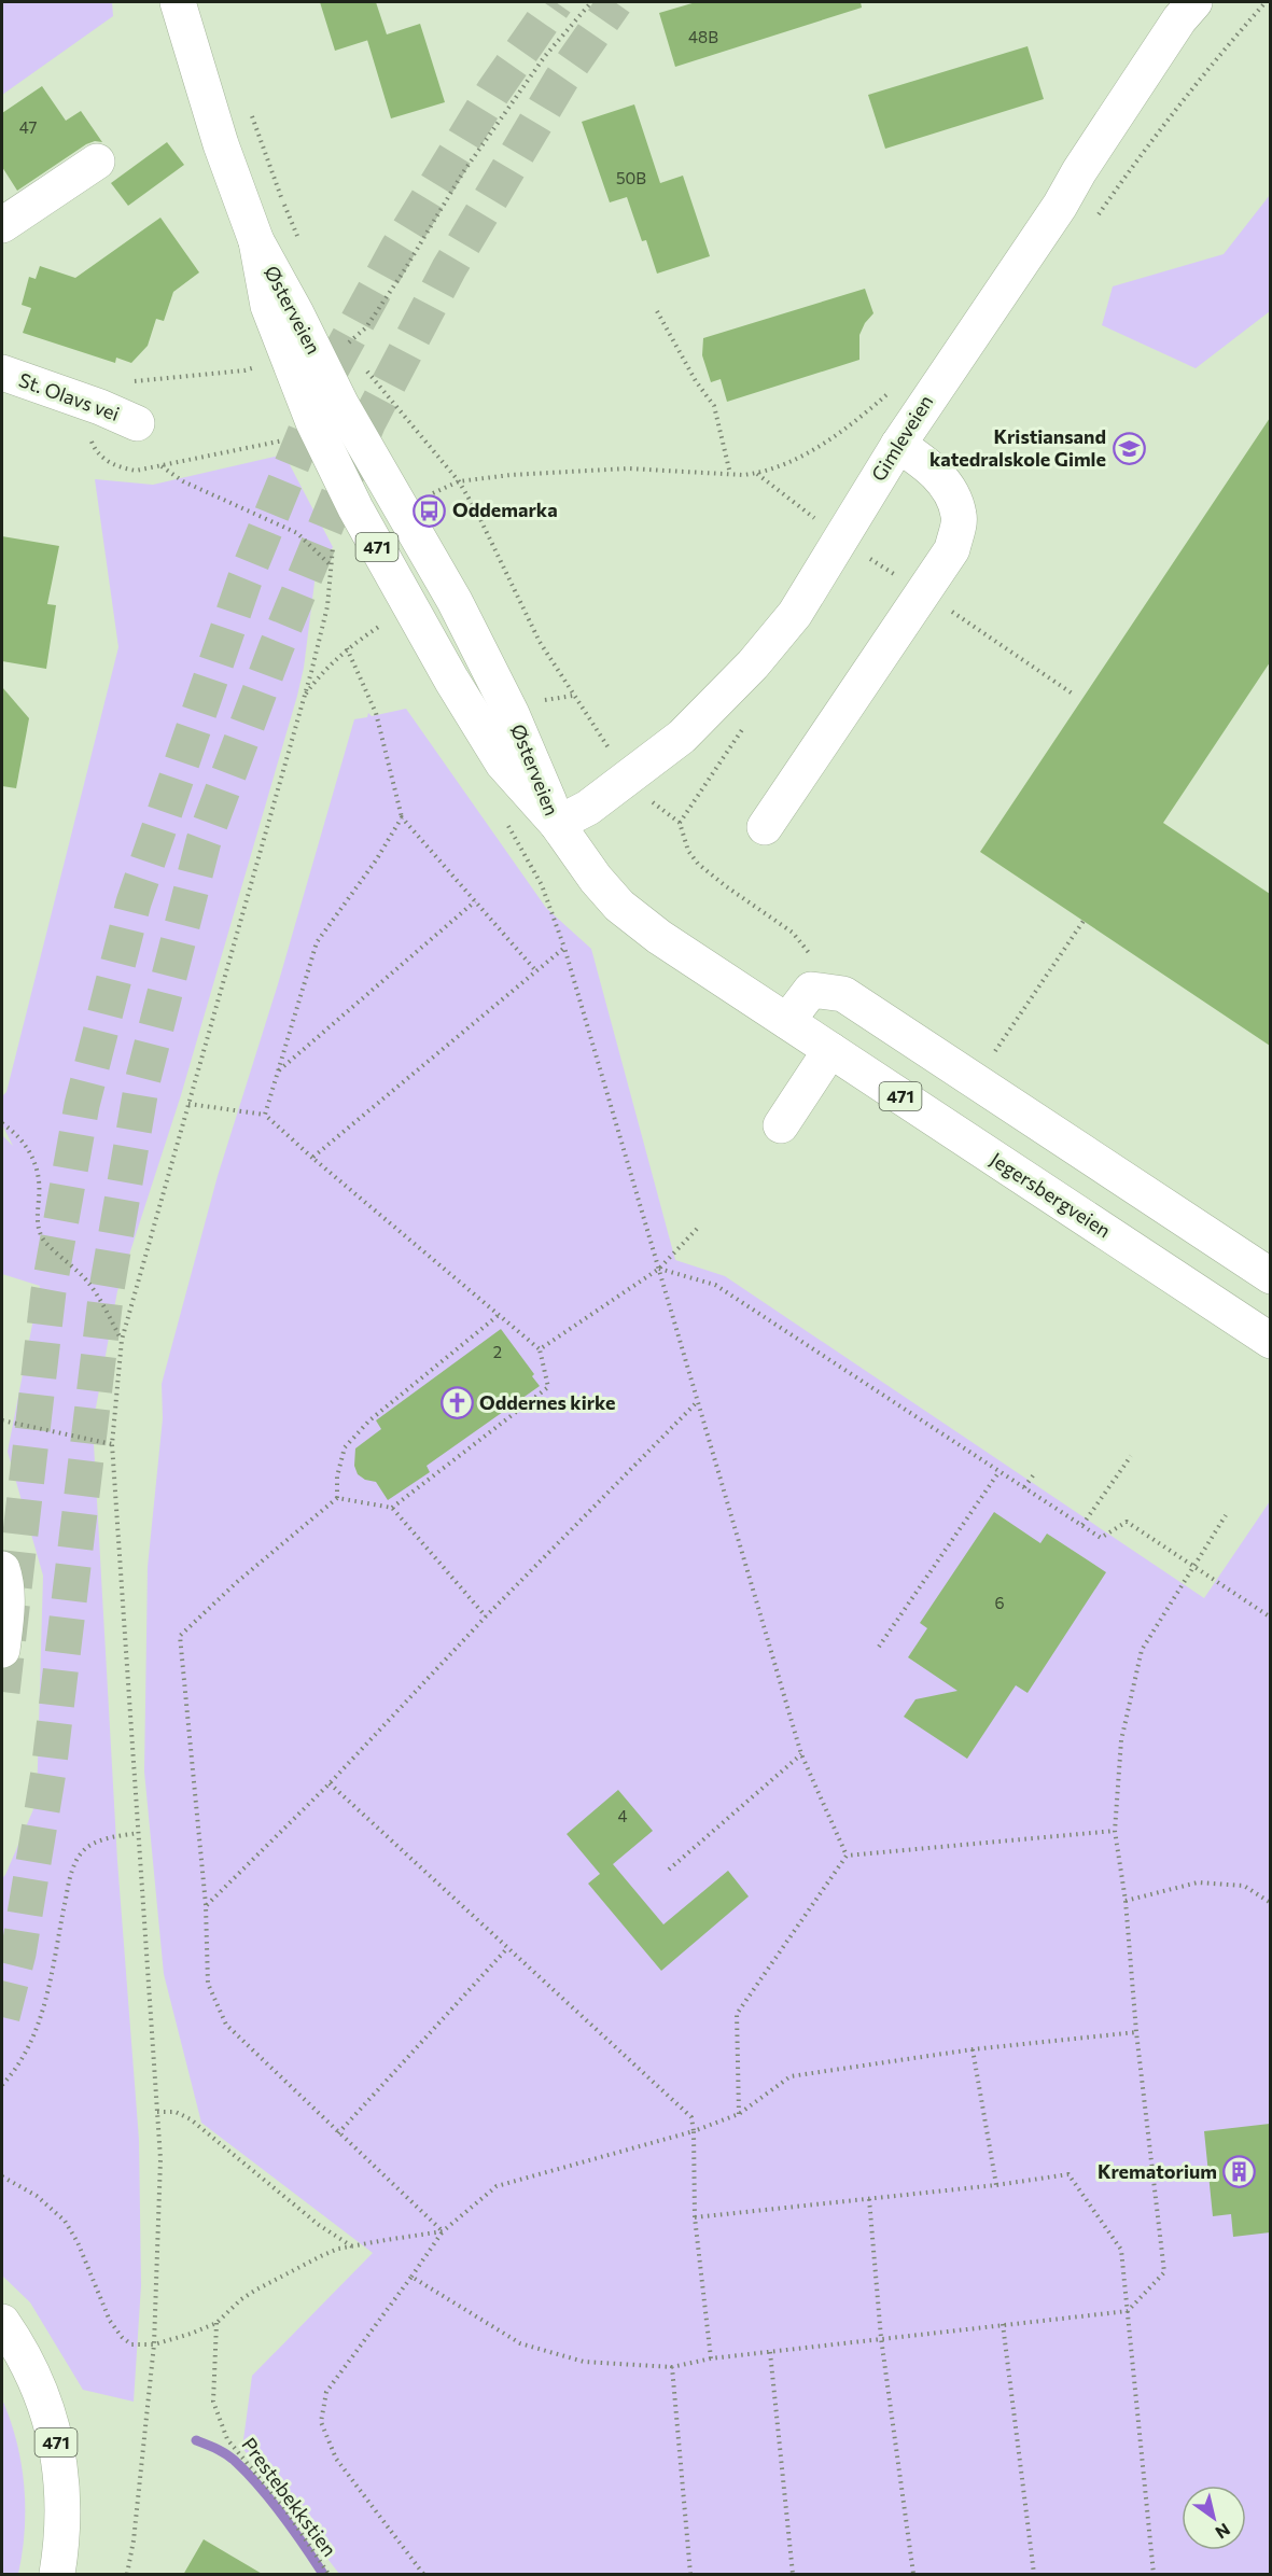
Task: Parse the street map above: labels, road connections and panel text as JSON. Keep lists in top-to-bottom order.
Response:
{
  "streets": {
    "main road": [
      "Østerveien",
      "St. Olavs vei",
      "Gimleveien",
      "471",
      "Jegersbergveien"
    ],
    "path": ["Prestebekkstien"]
  },
  "crossings": [
    ["Østerveien", "Gimleveien"],
    ["Østerveien", "Jegersbergveien"],
    ["Gimleveien", "Jegersbergveien"]
  ],
  "places": {
    "school or university": ["Kristiansand katedralskole Gimle"],
    "bus stop": ["Oddemarka"],
    "church": ["Oddernes kirke"],
    "building": ["Krematorium"]
  },
  "house_numbers": [
    "48B",
    "47",
    "50B",
    "2",
    "6",
    "4"
  ],
  "north": "bottom right"
}
